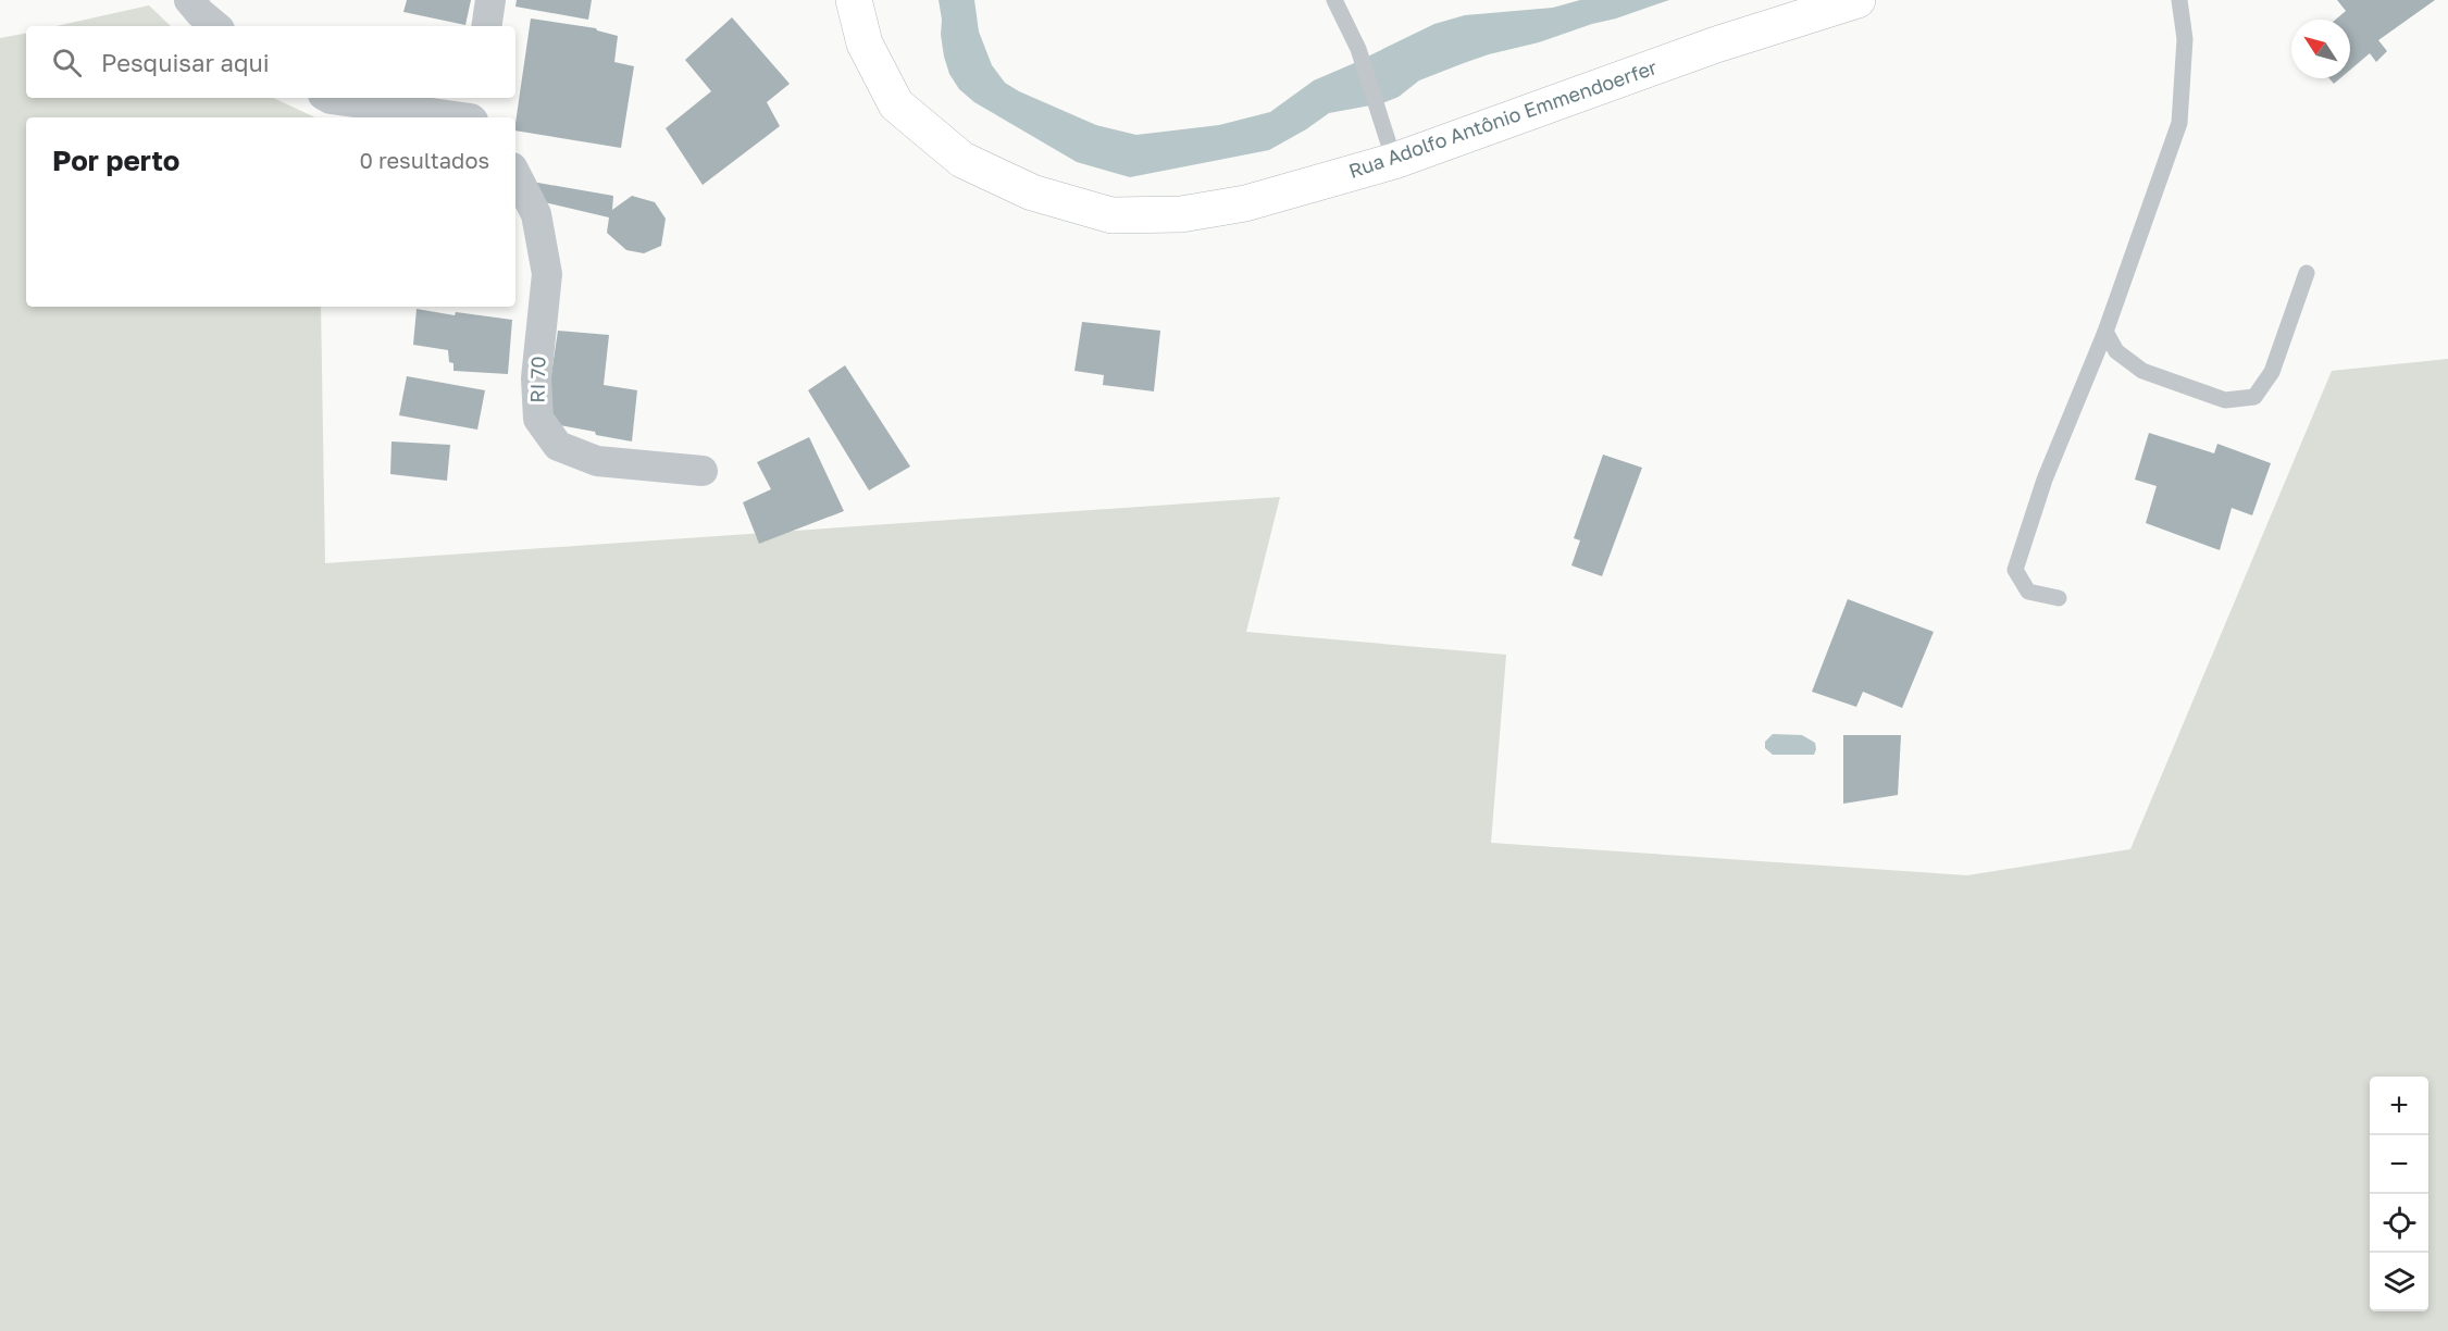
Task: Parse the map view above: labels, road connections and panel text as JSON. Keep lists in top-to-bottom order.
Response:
{
  "streets": {
    "street": ["Rua Adolfo Antônio Emmendoerfer", "RI 70"]
  },
  "north": "top left",
  "page": {
    "search": "Pesquisar aqui",
    "heading": ["Por perto", "0 resultados"],
    "map_buttons": ["+", "−"]
  }
}
